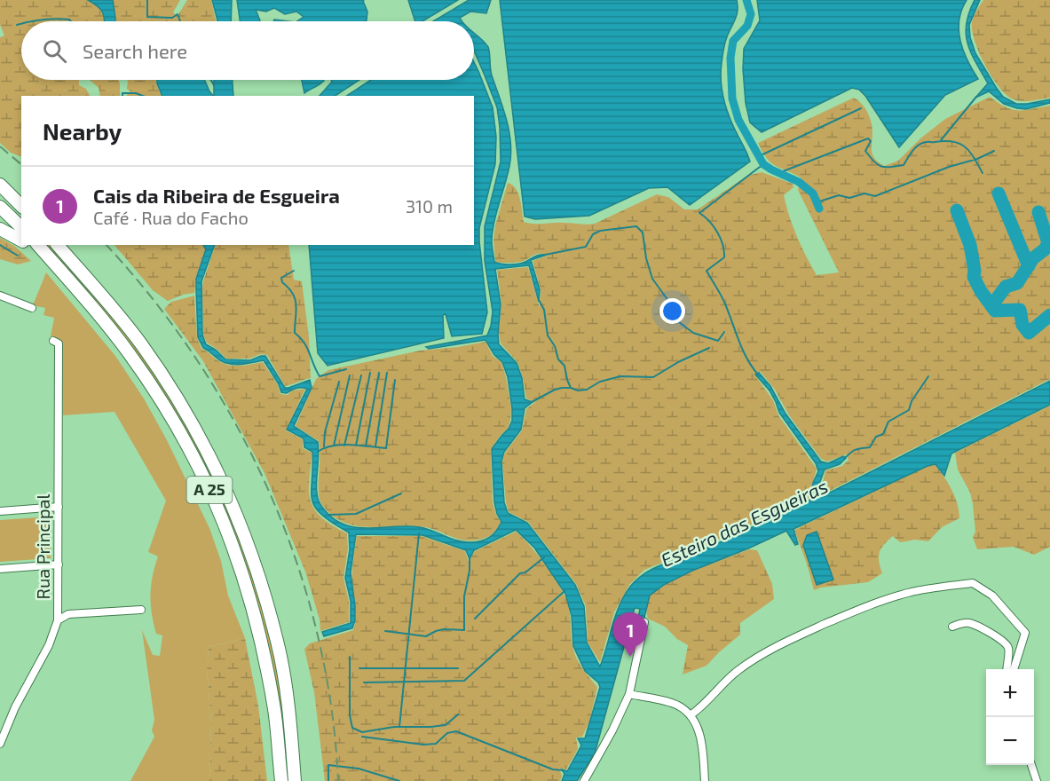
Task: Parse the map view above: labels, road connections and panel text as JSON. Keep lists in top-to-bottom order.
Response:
{
  "streets": {
    "highway": ["A 25"],
    "street": ["Rua Principal"]
  },
  "water": ["Esteiro das Esgueiras"],
  "page": {
    "search": "Search here",
    "heading": "Nearby",
    "list": [
      {
        "mark": "1",
        "name": "Cais da Ribeira de Esgueira",
        "note": "Café · Rua do Facho",
        "value": "310 m"
      }
    ],
    "pins": "1",
    "map_buttons": ["+", "−"]
  }
}
